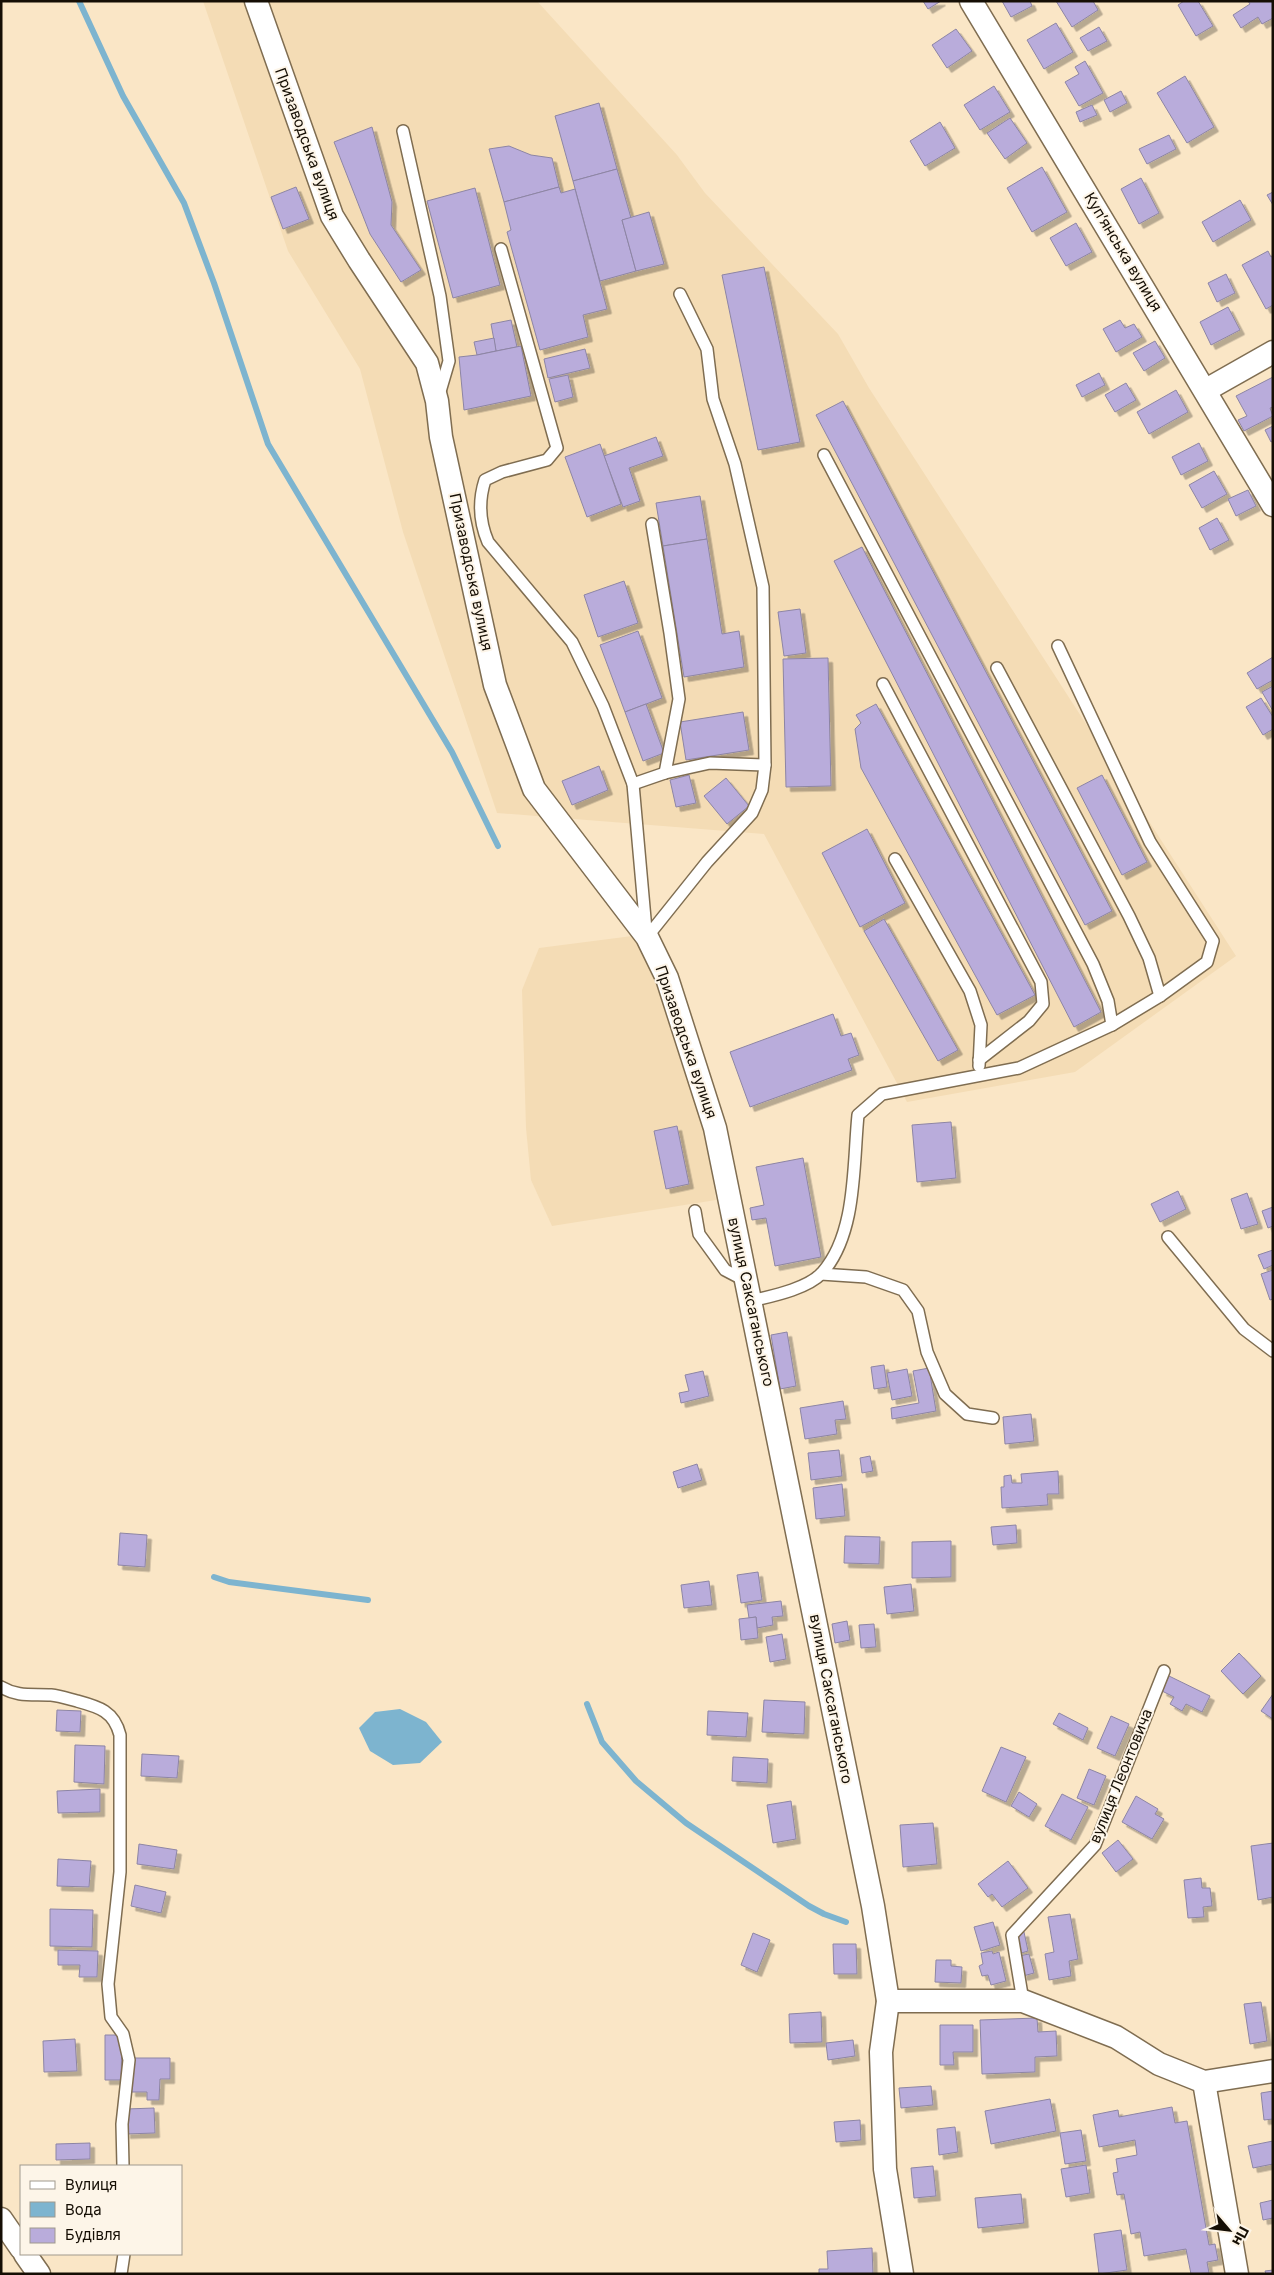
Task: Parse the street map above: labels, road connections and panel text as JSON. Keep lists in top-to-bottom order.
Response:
{
  "streets": {
    "street": ["Призаводська вулиця", "Купʼянська вулиця", "вулиця Саксаганського"],
    "lane": ["вулиця Леонтовича"]
  },
  "crossings": [
    ["Призаводська вулиця", "вулиця Саксаганського"]
  ],
  "legend": ["Вулиця", "Вода", "Будівля"],
  "north": "bottom right"
}
